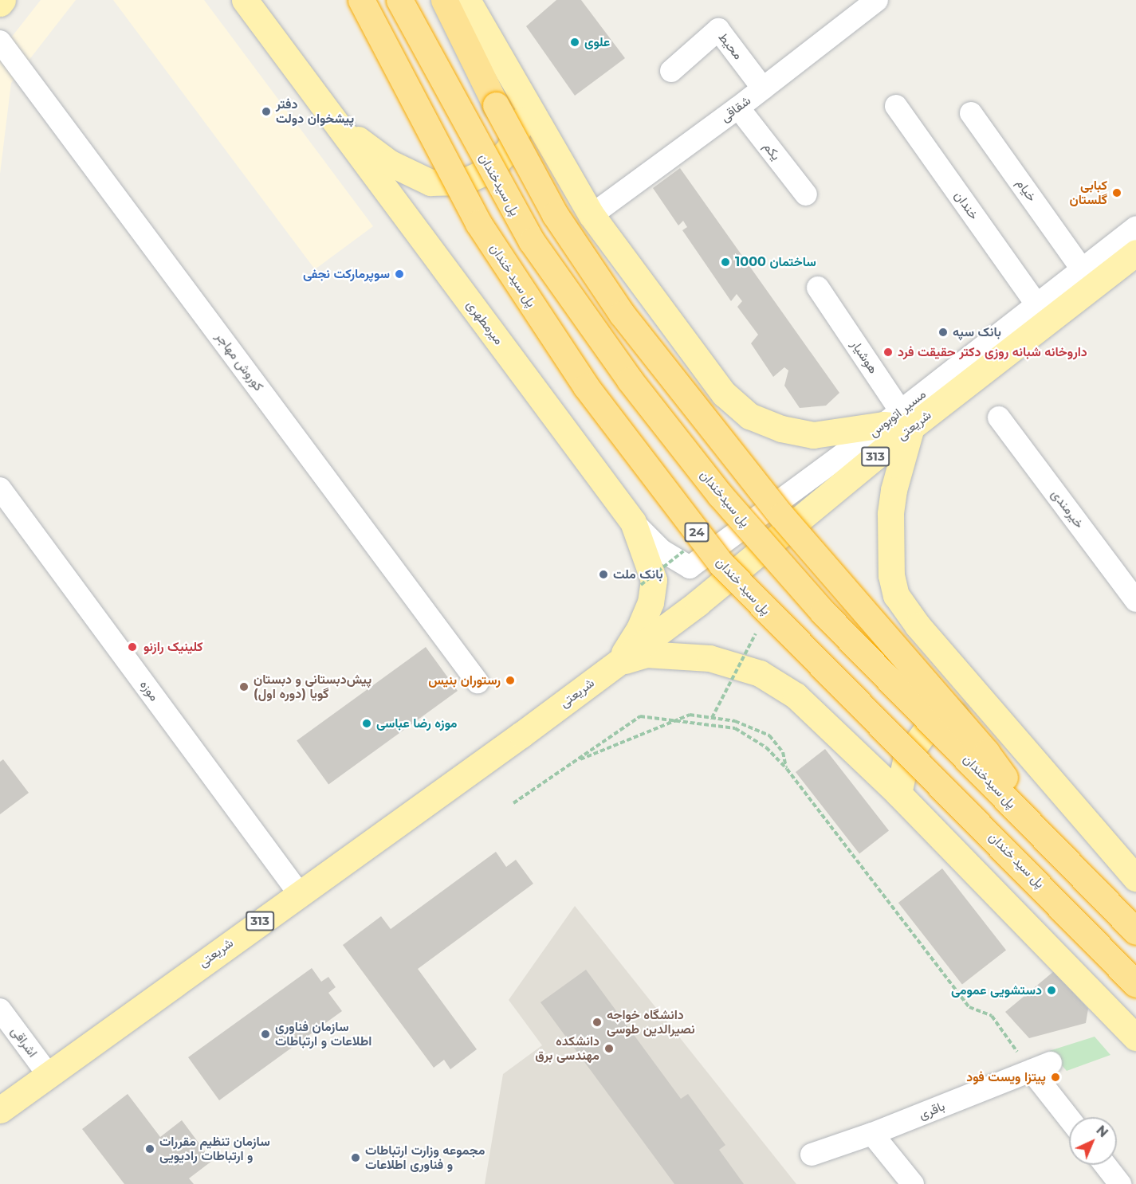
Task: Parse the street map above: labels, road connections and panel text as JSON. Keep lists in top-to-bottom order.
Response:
{
  "streets": {
    "highway": ["پل سیدخندان", "پل سید خندان", "24"],
    "main road": ["میرمطهری", "شریعتی", "313"],
    "street": [
      "محیط",
      "شقاقی",
      "یکم",
      "خیام",
      "خندان",
      "هوشیار",
      "کوروش مهاجر",
      "مسیر اتوبوس",
      "خیرمندی",
      "موزه",
      "اشراقی",
      "باقری"
    ]
  },
  "crossings": [
    ["محیط", "شقاقی"],
    ["شقاقی", "یکم"],
    ["خیام", "شریعتی"],
    ["خندان", "شریعتی"],
    ["میرمطهری", "مسیر اتوبوس"],
    ["میرمطهری", "شریعتی"],
    ["هوشیار", "مسیر اتوبوس"],
    ["هوشیار", "شریعتی"],
    ["مسیر اتوبوس", "شریعتی"],
    ["شریعتی", "موزه"],
    ["شریعتی", "اشراقی"]
  ],
  "places": [
    "علوی",
    "دفتر پیشخوان دولت",
    "کبابی گلستان",
    "ساختمان 1000",
    "سوپرمارکت نجفی",
    "بانک سپه",
    "داروخانه شبانه روزی دکتر حقیقت فرد",
    "بانک ملت",
    "کلینیک رازنو",
    "رستوران بنیس",
    "پیش‌دبستانی و دبستان (دوره اول) گویا",
    "موزه رضا عباسی",
    "دستشویی عمومی",
    "دانشگاه خواجه نصیرالدین طوسی",
    "سازمان فناوری اطلاعات و ارتباطات",
    "دانشکده مهندسی برق",
    "پیتزا ویست فود",
    "سازمان تنظیم مقررات و ارتباطات رادیویی",
    "مجموعه وزارت ارتباطات و فناوری اطلاعات"
  ],
  "north": "top right"
}
